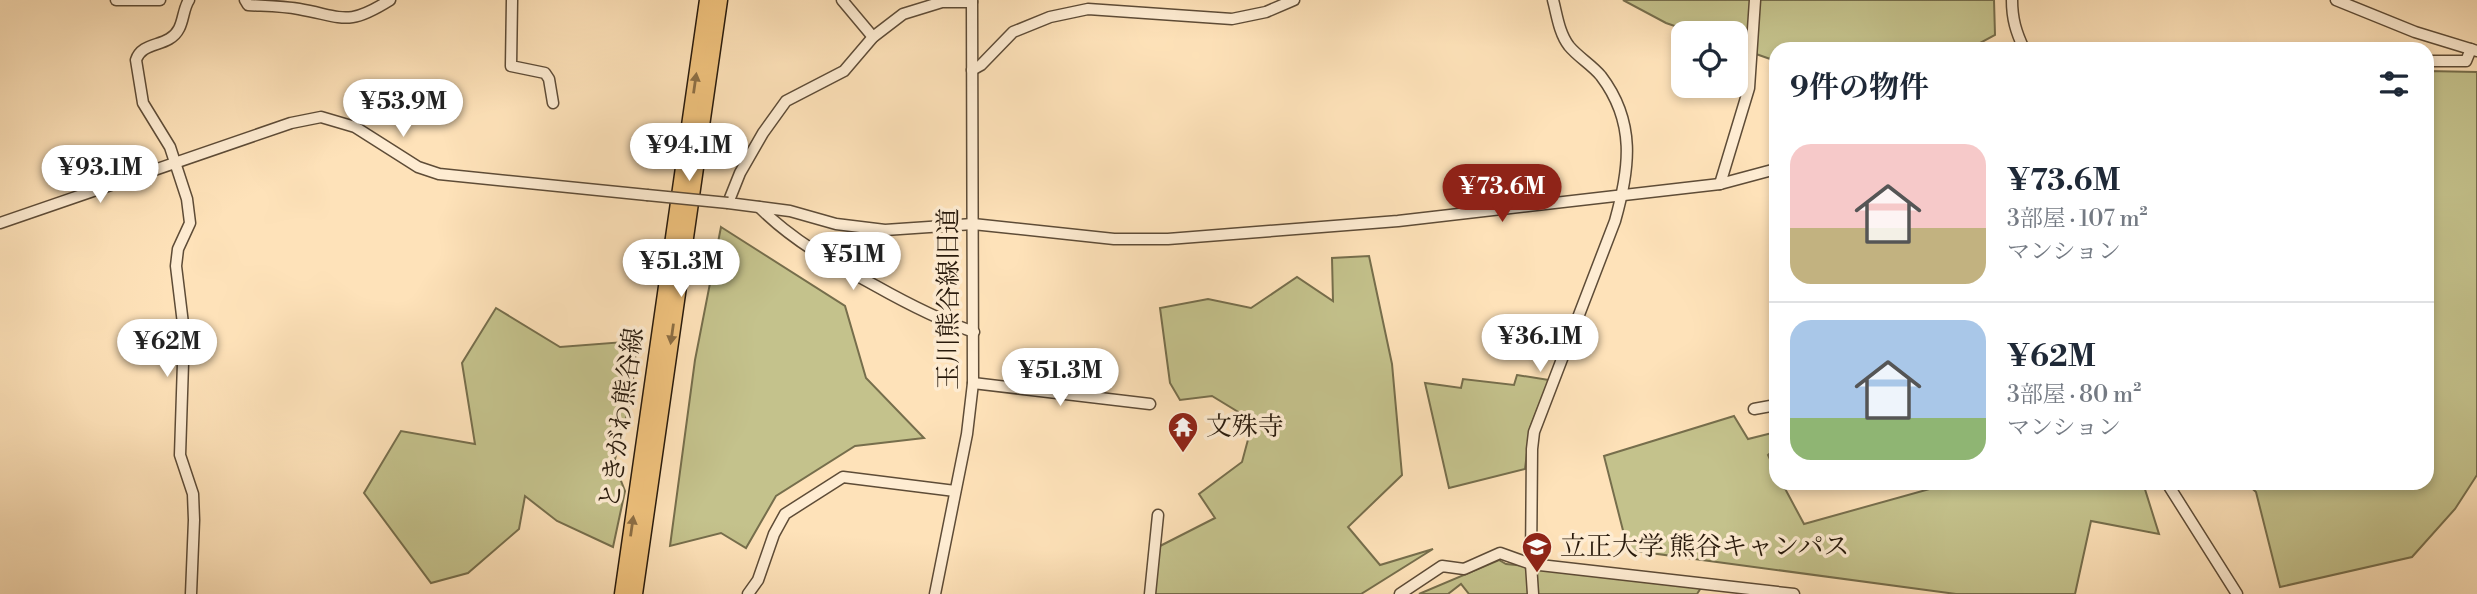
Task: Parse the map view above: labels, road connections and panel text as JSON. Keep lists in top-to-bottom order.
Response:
{
  "streets": {
    "main road": ["ときがわ熊谷線"],
    "street": ["玉川熊谷線旧道"]
  },
  "places": {
    "temple": ["文殊寺"],
    "school or university": ["立正大学 熊谷キャンパス"]
  },
  "page": {
    "heading": "9件の物件",
    "price": [
      "¥53.9M",
      "¥94.1M",
      "¥93.1M",
      "¥73.6M",
      "¥51M",
      "¥51.3M",
      "¥36.1M",
      "¥62M",
      "¥51.3M"
    ],
    "list": [
      {
        "name": "¥73.6M",
        "note": "3部屋 · 107 m² · マンション"
      },
      {
        "name": "¥62M",
        "note": "3部屋 · 80 m² · マンション"
      }
    ]
  }
}
